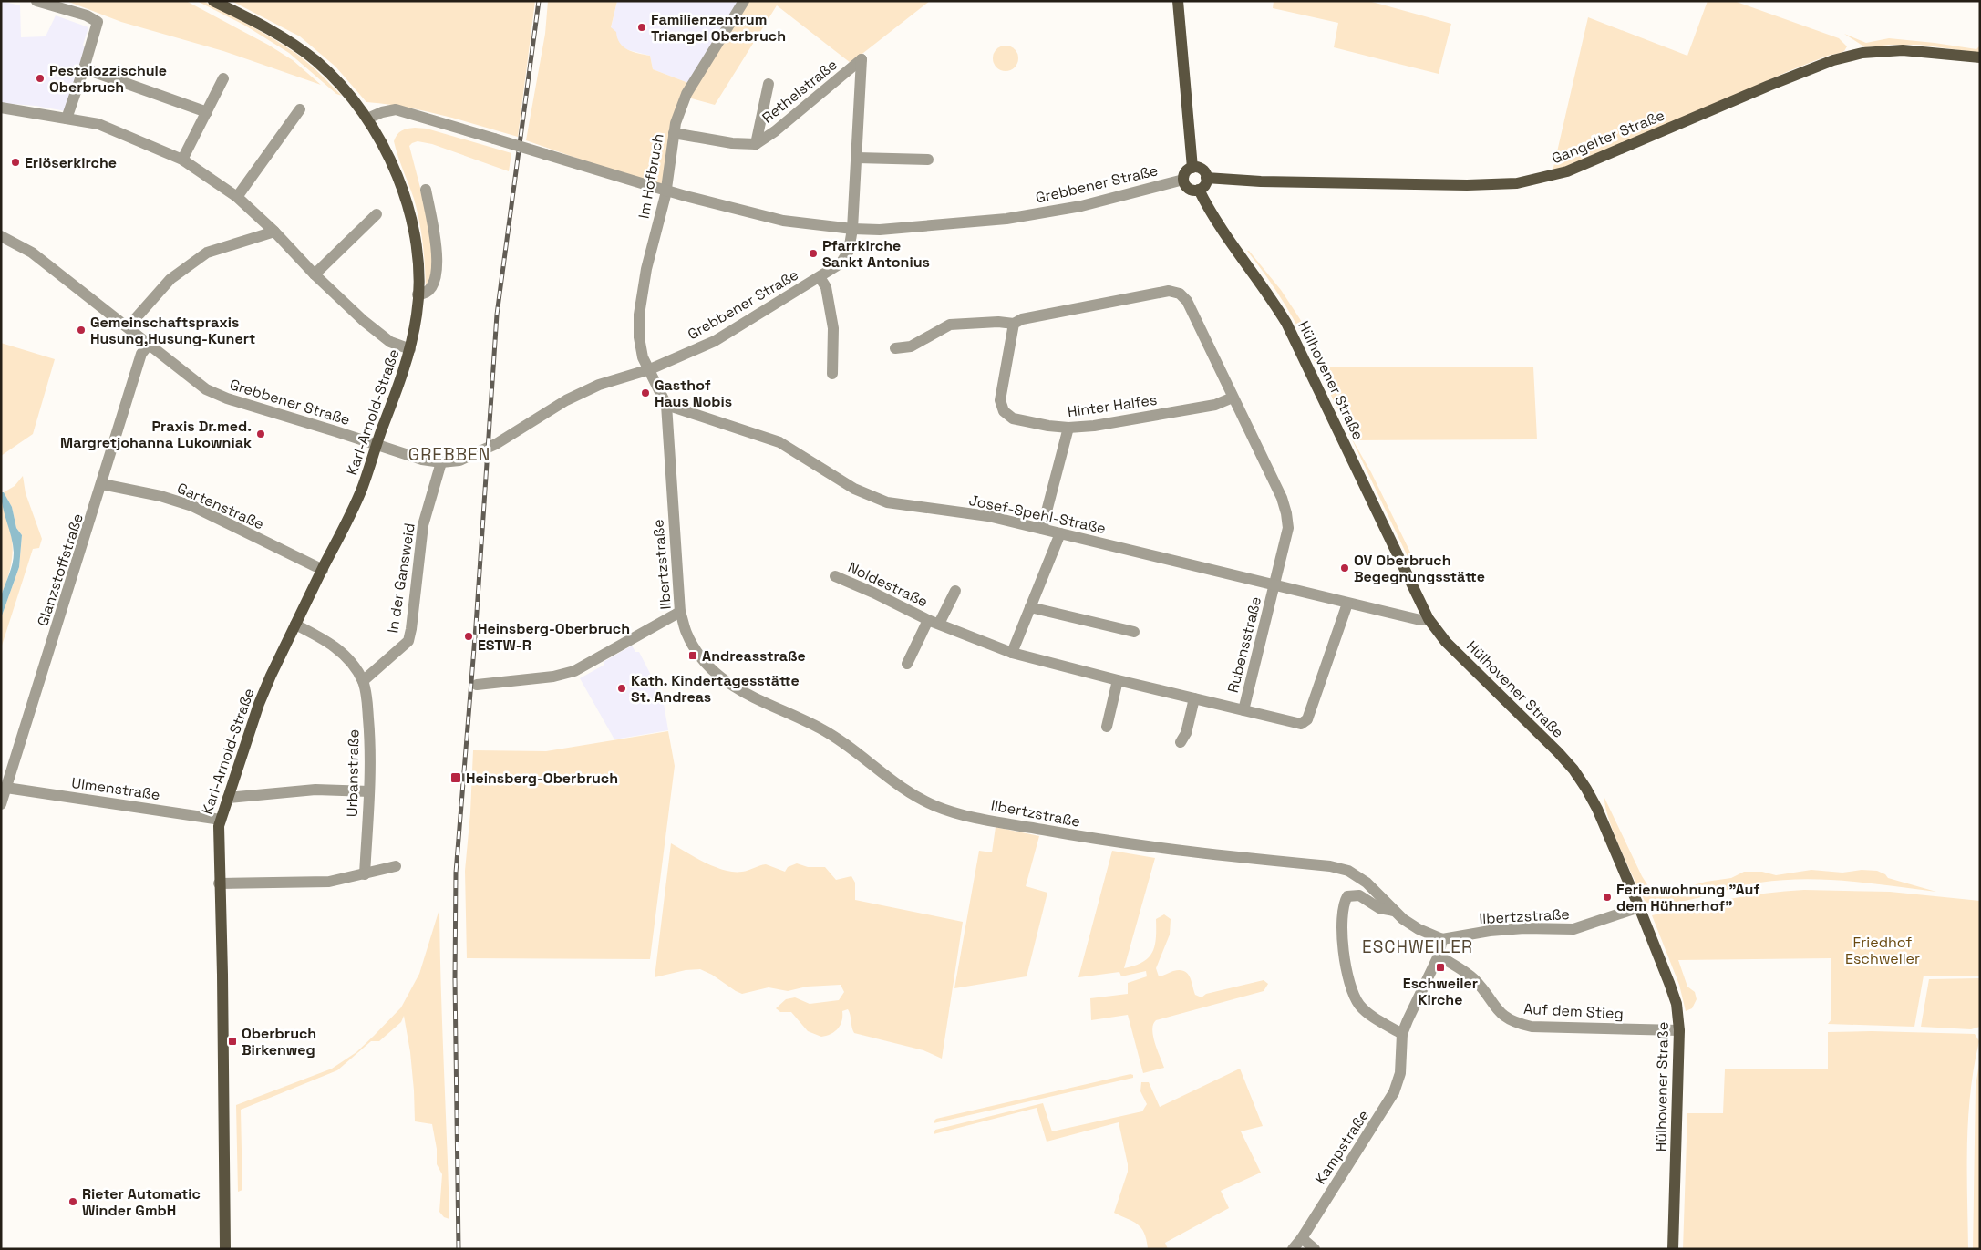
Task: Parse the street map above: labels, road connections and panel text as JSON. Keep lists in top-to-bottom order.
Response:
{
  "streets": {
    "main road": ["Gangelter Straße", "Hülhovener Straße", "Karl-Arnold-Straße"],
    "street": [
      "Rethelstraße",
      "Im Hofbruch",
      "Grebbener Straße",
      "Hinter Halfes",
      "Gartenstraße",
      "Josef-Spehl-Straße",
      "Ilbertzstraße",
      "Glanzstoffstraße",
      "In der Gansweid",
      "Noldestraße",
      "Rubensstraße",
      "Urbanstraße",
      "Ulmenstraße",
      "Auf dem Stieg",
      "Kampstraße"
    ]
  },
  "crossings": [
    ["Gangelter Straße", "Grebbener Straße"],
    ["Gangelter Straße", "Hülhovener Straße"],
    ["Im Hofbruch", "Grebbener Straße"],
    ["Grebbener Straße", "Hülhovener Straße"],
    ["Grebbener Straße", "Karl-Arnold-Straße"],
    ["Grebbener Straße", "Glanzstoffstraße"],
    ["Grebbener Straße", "In der Gansweid"],
    ["Hülhovener Straße", "Josef-Spehl-Straße"],
    ["Hülhovener Straße", "Ilbertzstraße"],
    ["Hülhovener Straße", "Auf dem Stieg"],
    ["Karl-Arnold-Straße", "Gartenstraße"],
    ["Karl-Arnold-Straße", "Urbanstraße"],
    ["Karl-Arnold-Straße", "Ulmenstraße"],
    ["Gartenstraße", "Glanzstoffstraße"],
    ["Josef-Spehl-Straße", "Ilbertzstraße"],
    ["Josef-Spehl-Straße", "Noldestraße"],
    ["Josef-Spehl-Straße", "Rubensstraße"],
    ["Glanzstoffstraße", "Ulmenstraße"],
    ["In der Gansweid", "Urbanstraße"],
    ["Noldestraße", "Rubensstraße"]
  ],
  "districts": ["GREBBEN", "ESCHWEILER"],
  "parks": ["Friedhof Eschweiler"],
  "places": {
    "other": [
      "Familienzentrum Triangel Oberbruch",
      "Pestalozzischule Oberbruch",
      "Erlöserkirche",
      "Pfarrkirche Sankt Antonius",
      "Gemeinschaftspraxis Husung,Husung-Kunert",
      "Gasthof Haus Nobis",
      "Praxis Dr.med. Margretjohanna Lukowniak",
      "OV Oberbruch Begegnungsstätte",
      "Heinsberg-Oberbruch ESTW-R",
      "Kath. Kindertagesstätte St. Andreas",
      "Ferienwohnung \"Auf dem Hühnerhof\"",
      "Rieter Automatic Winder GmbH"
    ],
    "transit": [
      "Andreasstraße",
      "Heinsberg-Oberbruch",
      "Eschweiler Kirche",
      "Oberbruch Birkenweg"
    ]
  }
}
